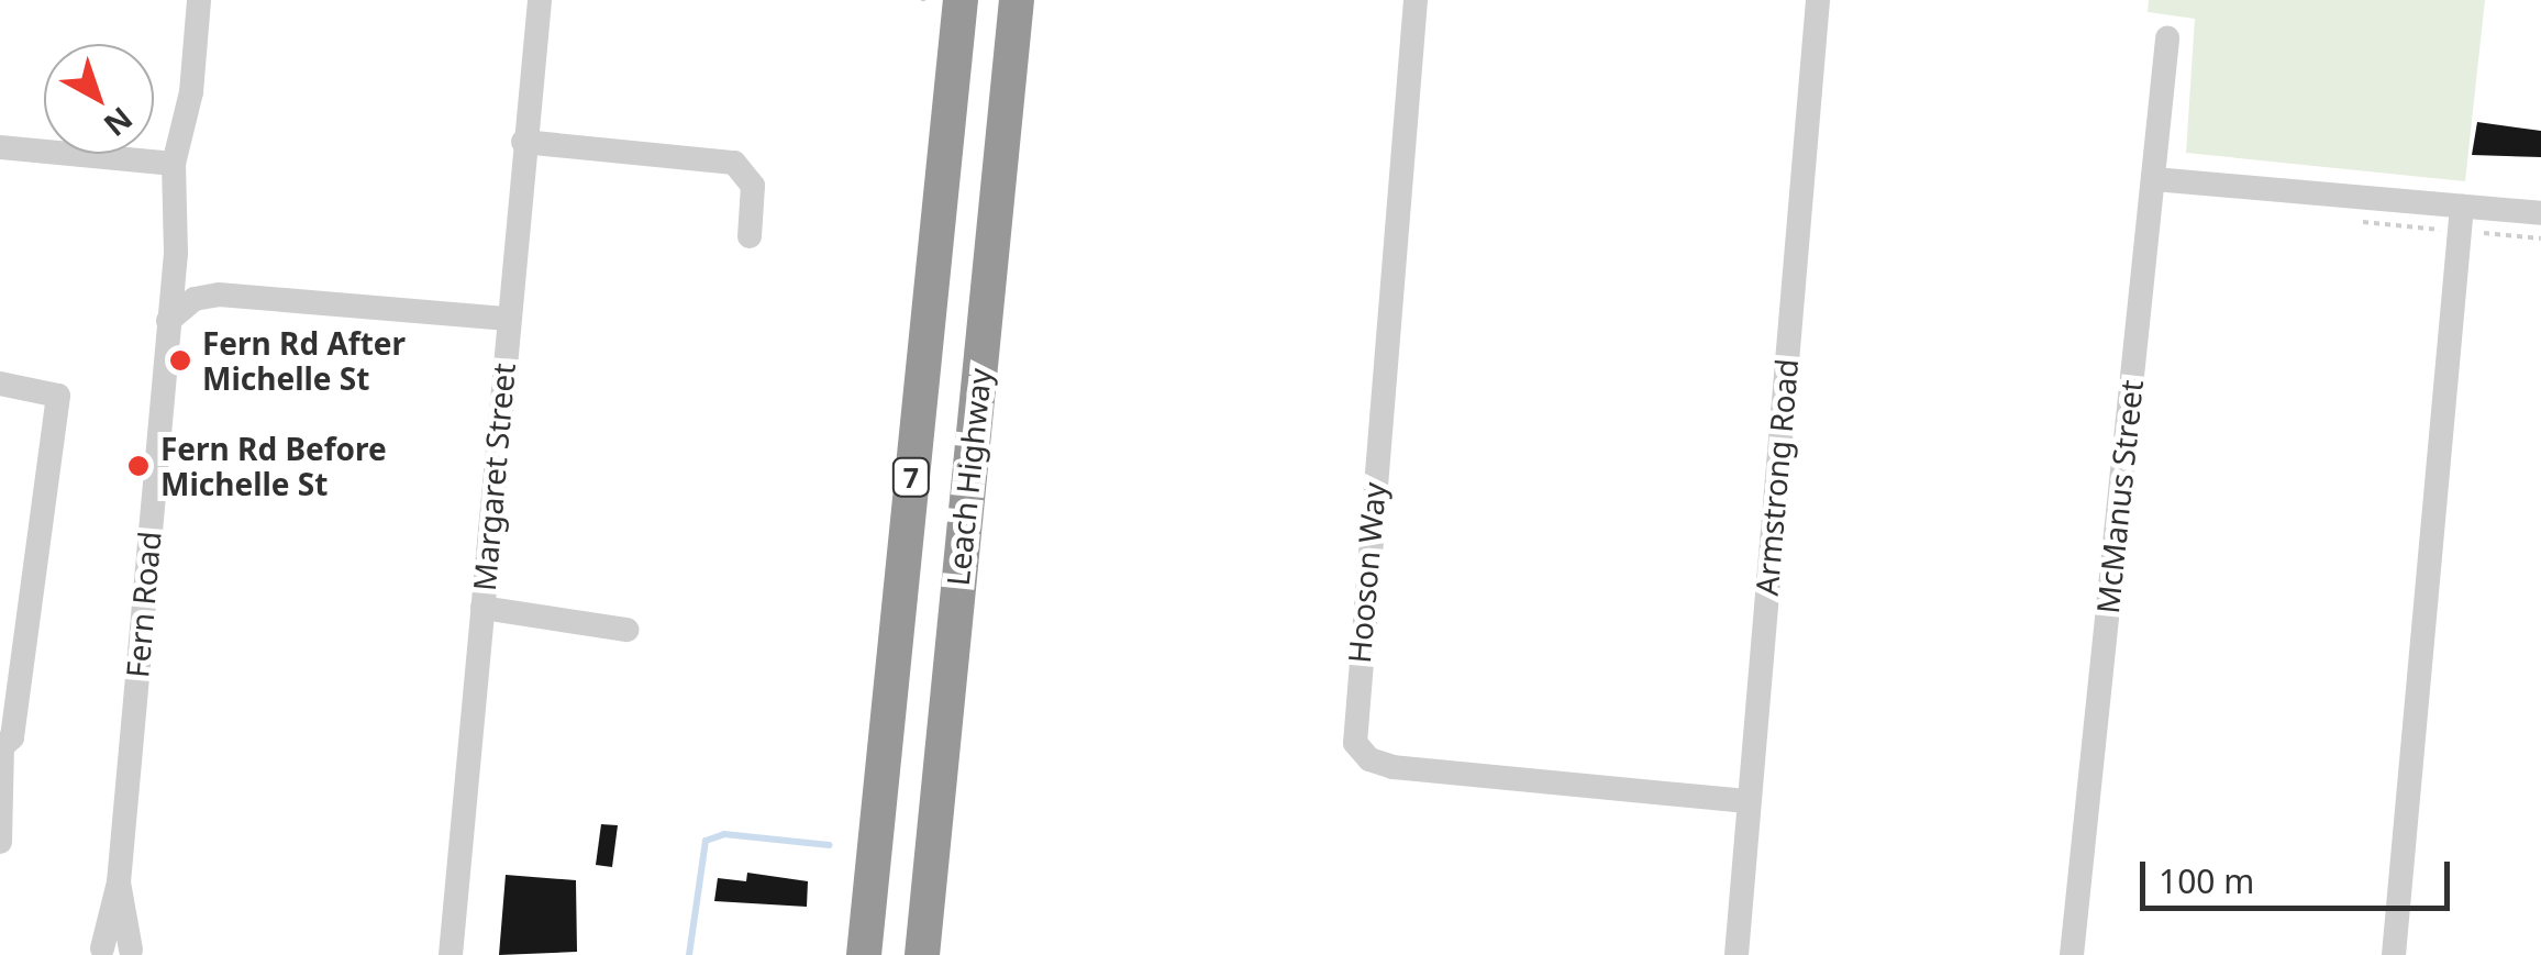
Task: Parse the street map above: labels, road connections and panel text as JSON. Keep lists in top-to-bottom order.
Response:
{
  "streets": {
    "highway": ["7", "Leach Highway"],
    "street": [
      "Margaret Street",
      "Armstrong Road",
      "McManus Street",
      "Hooson Way",
      "Fern Road"
    ]
  },
  "crossings": [
    ["Armstrong Road", "Hooson Way"]
  ],
  "places": ["Fern Rd After Michelle St", "Fern Rd Before Michelle St"],
  "scale_bar": "100 m",
  "north": "bottom right"
}
